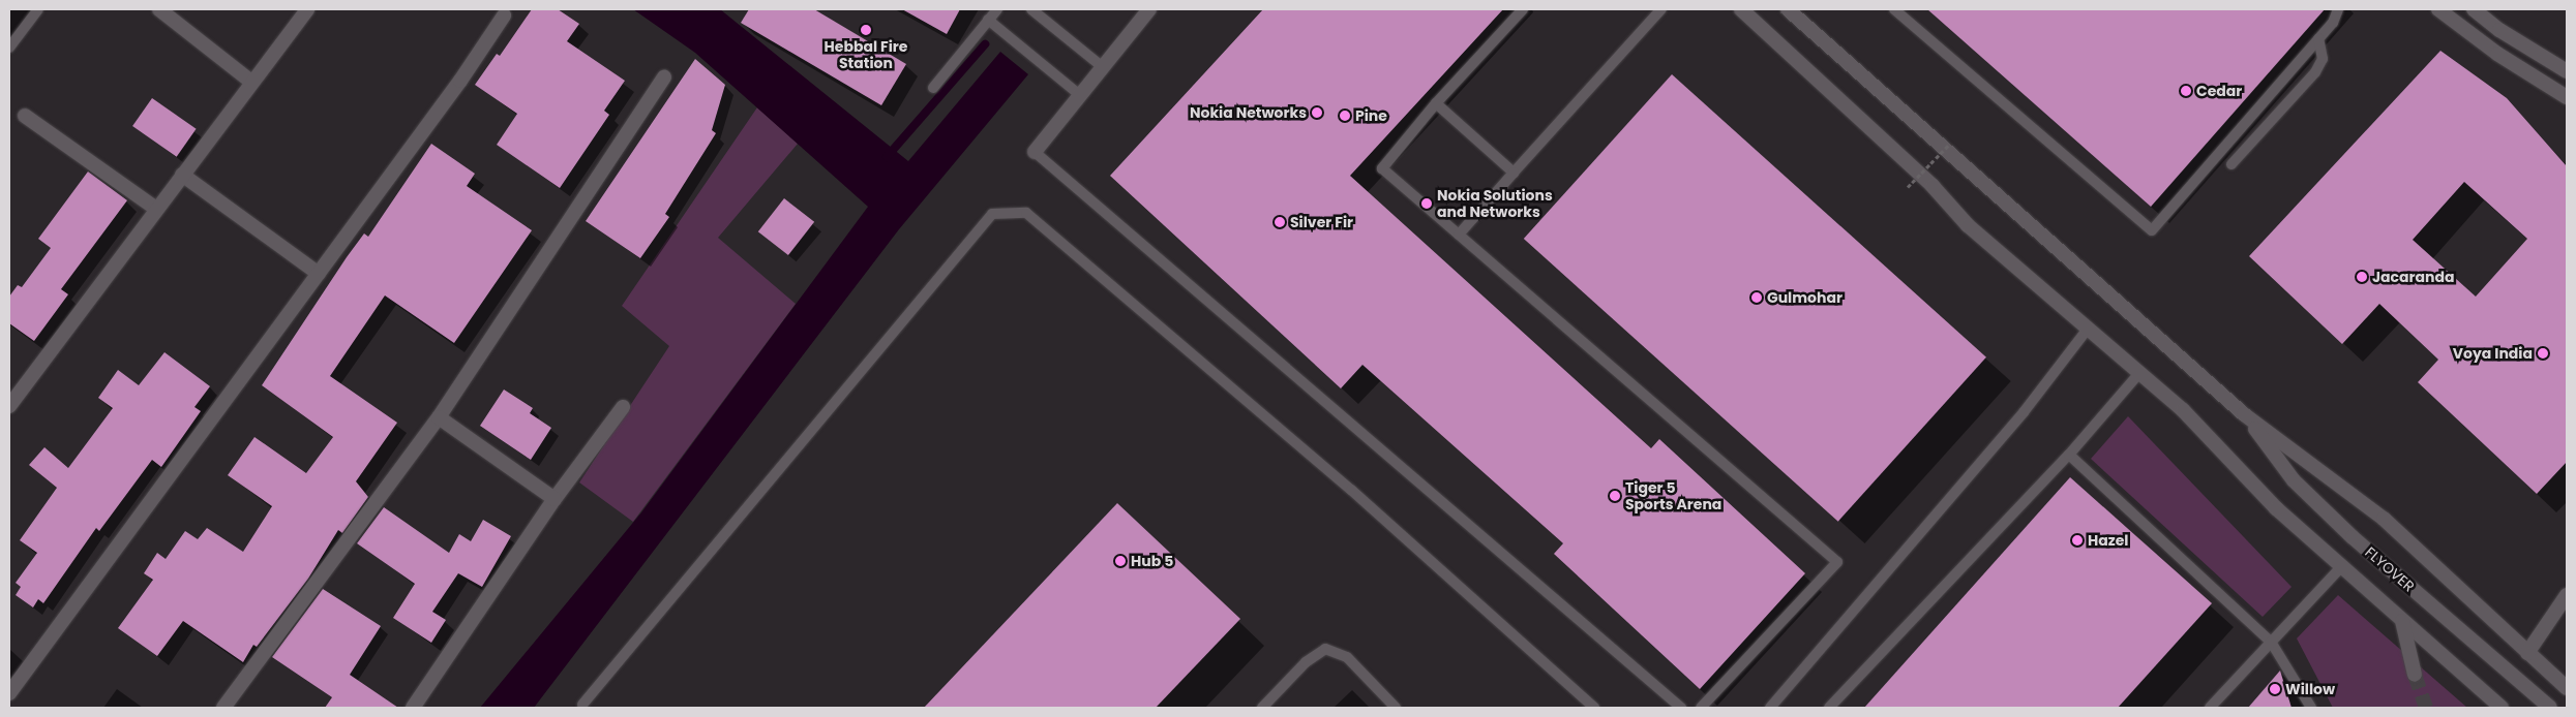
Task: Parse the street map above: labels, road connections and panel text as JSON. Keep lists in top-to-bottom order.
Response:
{
  "streets": {
    "street": ["FLYOVER"]
  },
  "places": [
    "Hebbal Fire Station",
    "Cedar",
    "Nokia Networks",
    "Pine",
    "Nokia Solutions and Networks",
    "Silver Fir",
    "Jacaranda",
    "Gulmohar",
    "Voya India",
    "Tiger 5 Sports Arena",
    "Hazel",
    "Hub 5",
    "Willow"
  ]
}
